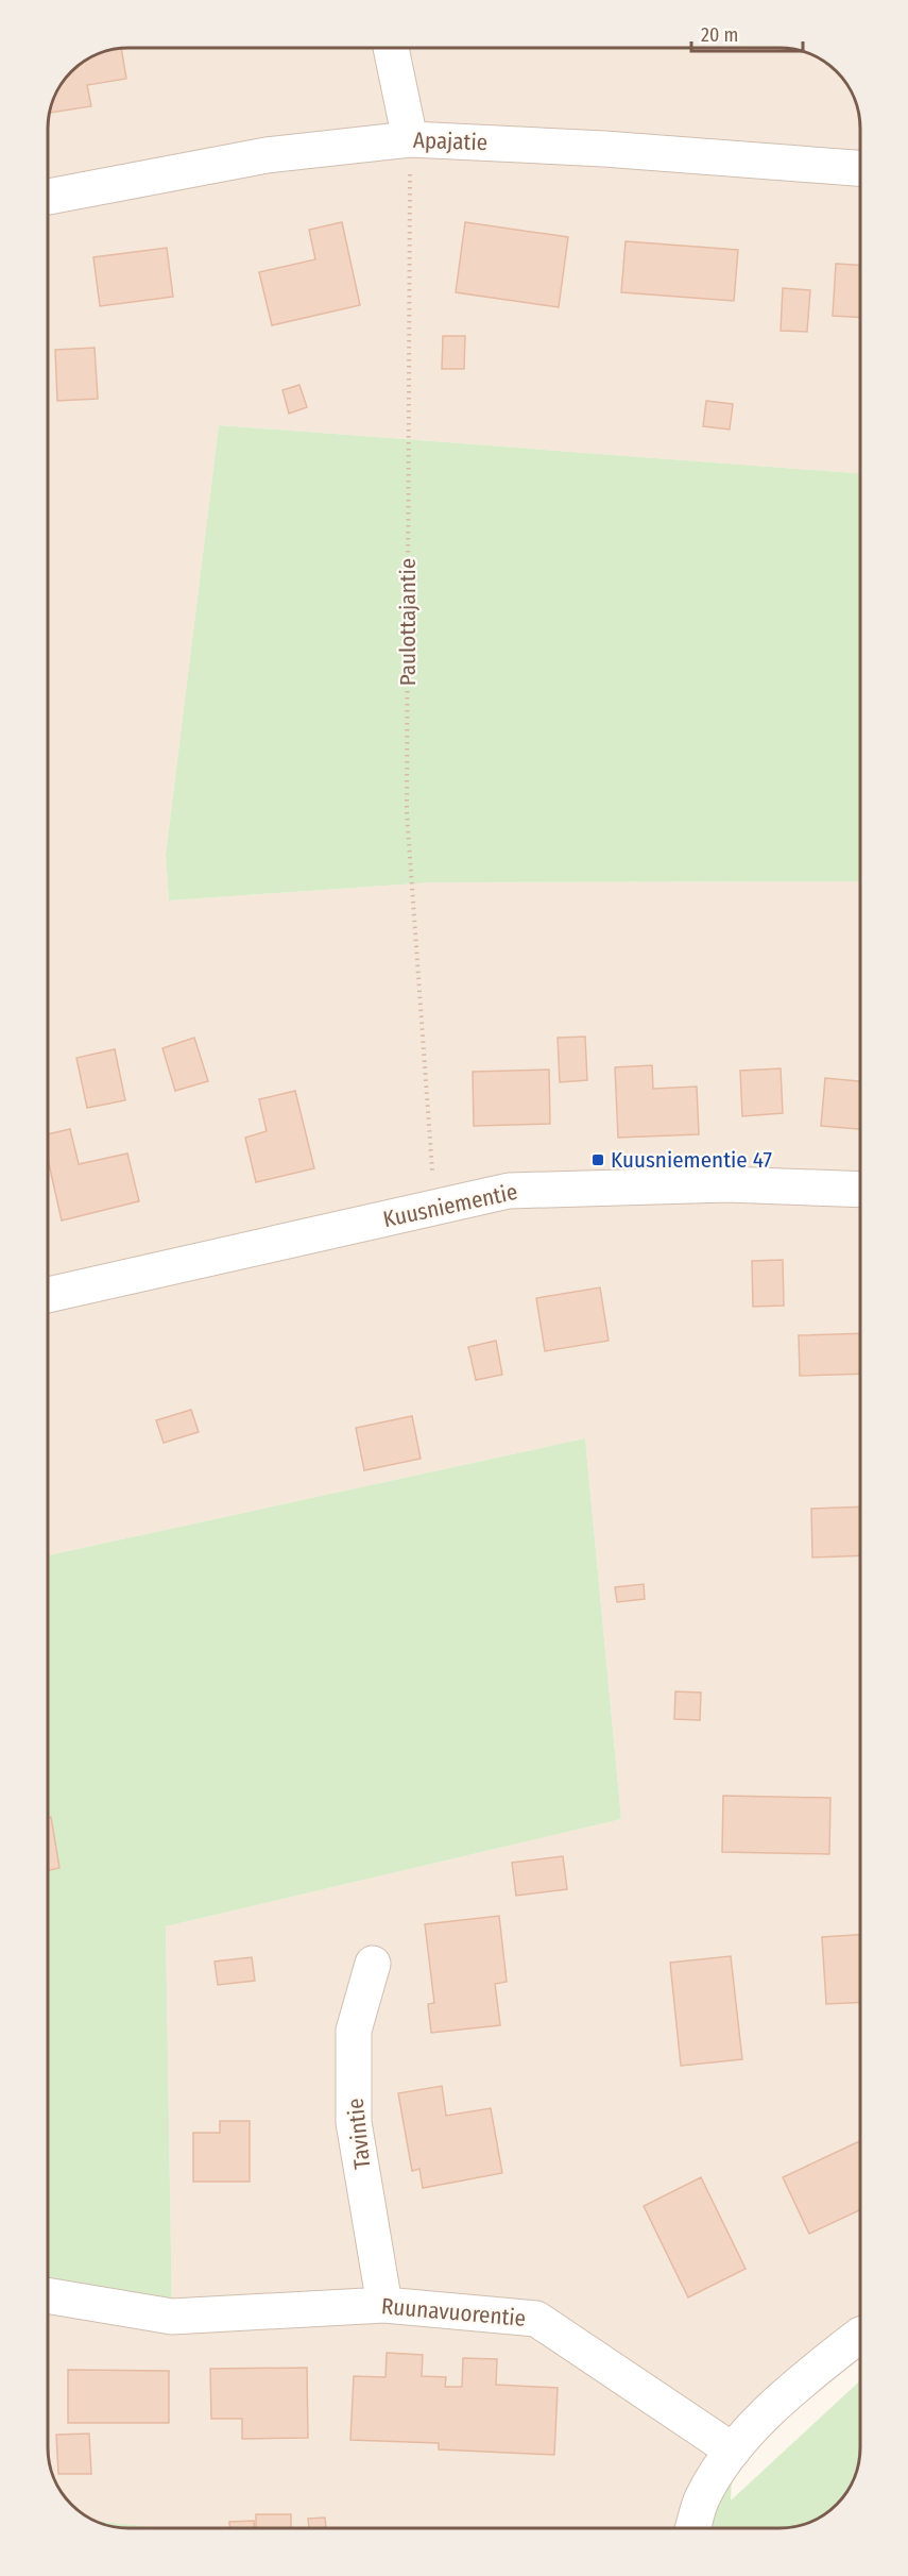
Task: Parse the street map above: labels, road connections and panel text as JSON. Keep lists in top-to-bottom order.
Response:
{
  "streets": {
    "street": [
      "Apajatie",
      "Kuusniementie",
      "Tavintie",
      "Ruunavuorentie"
    ],
    "path": ["Paulottajantie"]
  },
  "crossings": [
    ["Apajatie", "Paulottajantie"],
    ["Paulottajantie", "Kuusniementie"],
    ["Tavintie", "Ruunavuorentie"]
  ],
  "places": {
    "transit": ["Kuusniementie 47"]
  },
  "scale_bar": "20 m"
}
